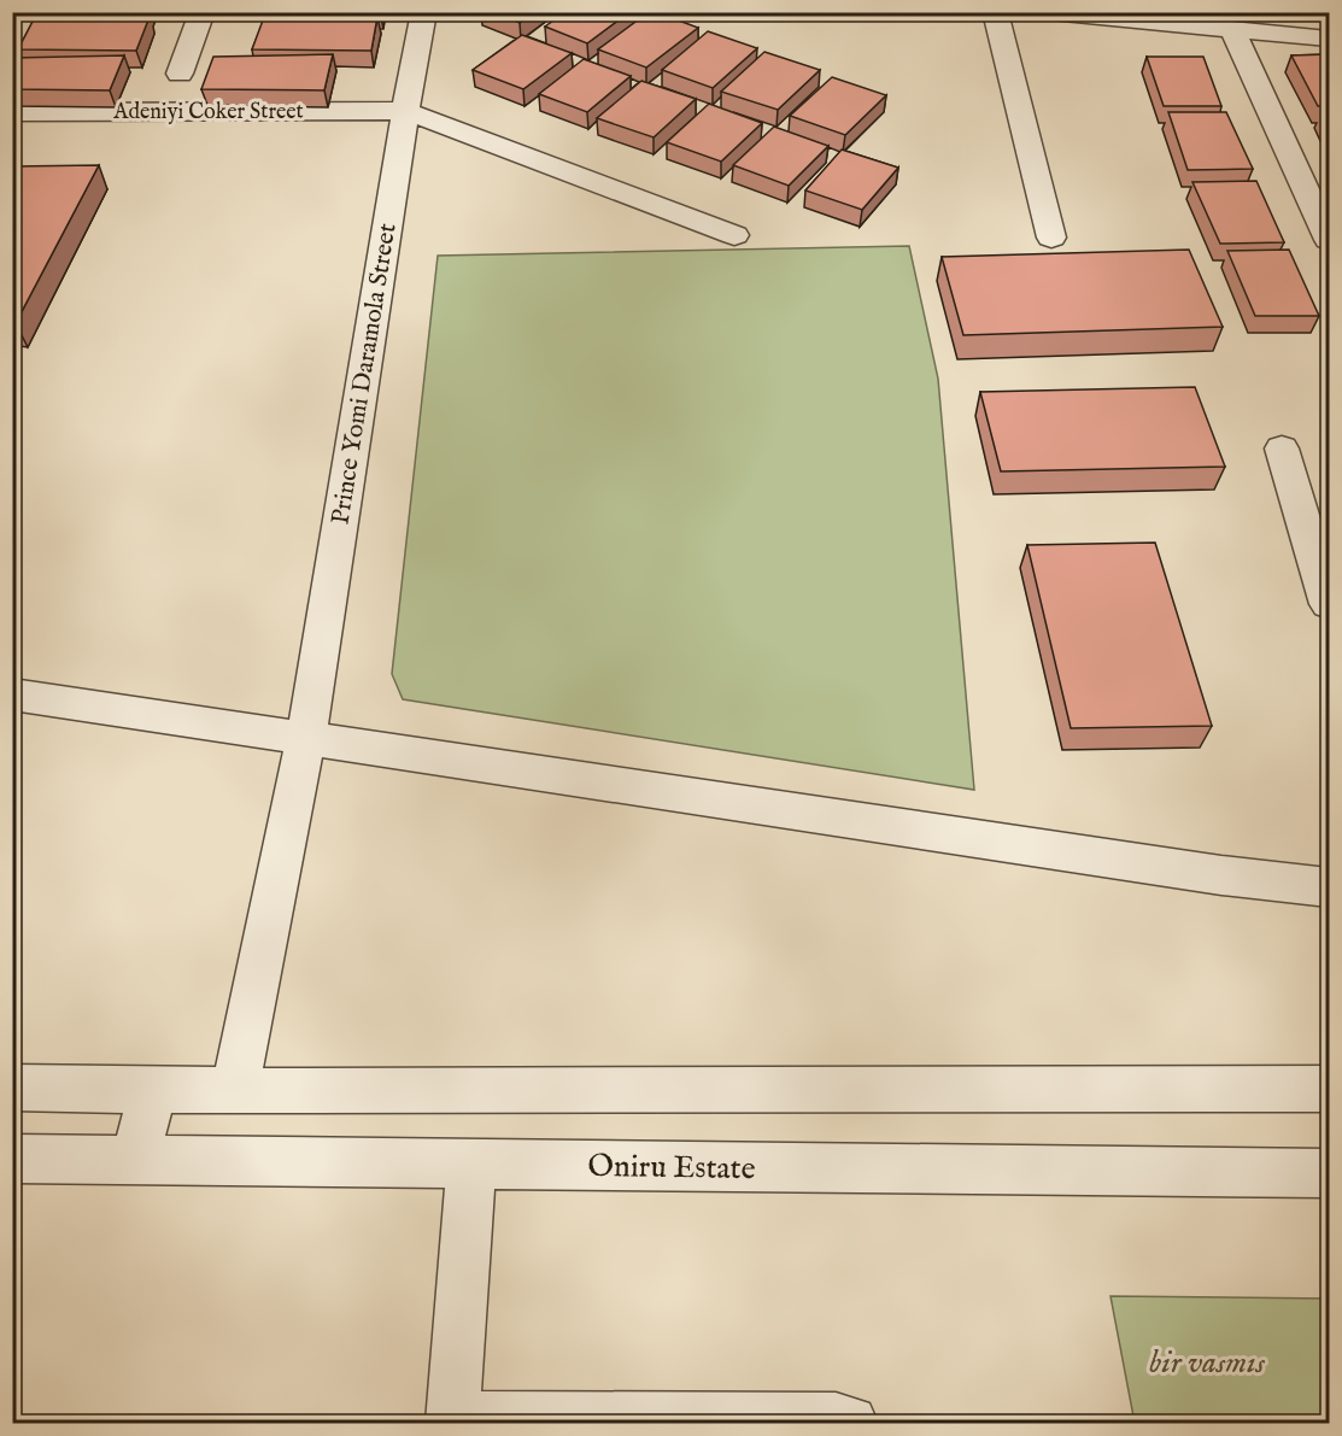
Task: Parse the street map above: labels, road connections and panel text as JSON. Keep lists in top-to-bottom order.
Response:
{
  "streets": {
    "street": ["Adeniyi Coker Street", "Prince Yomi Daramola Street", "Oniru Estate"]
  },
  "crossings": [
    ["Adeniyi Coker Street", "Prince Yomi Daramola Street"]
  ],
  "parks": ["bir vasmıs"]
}
